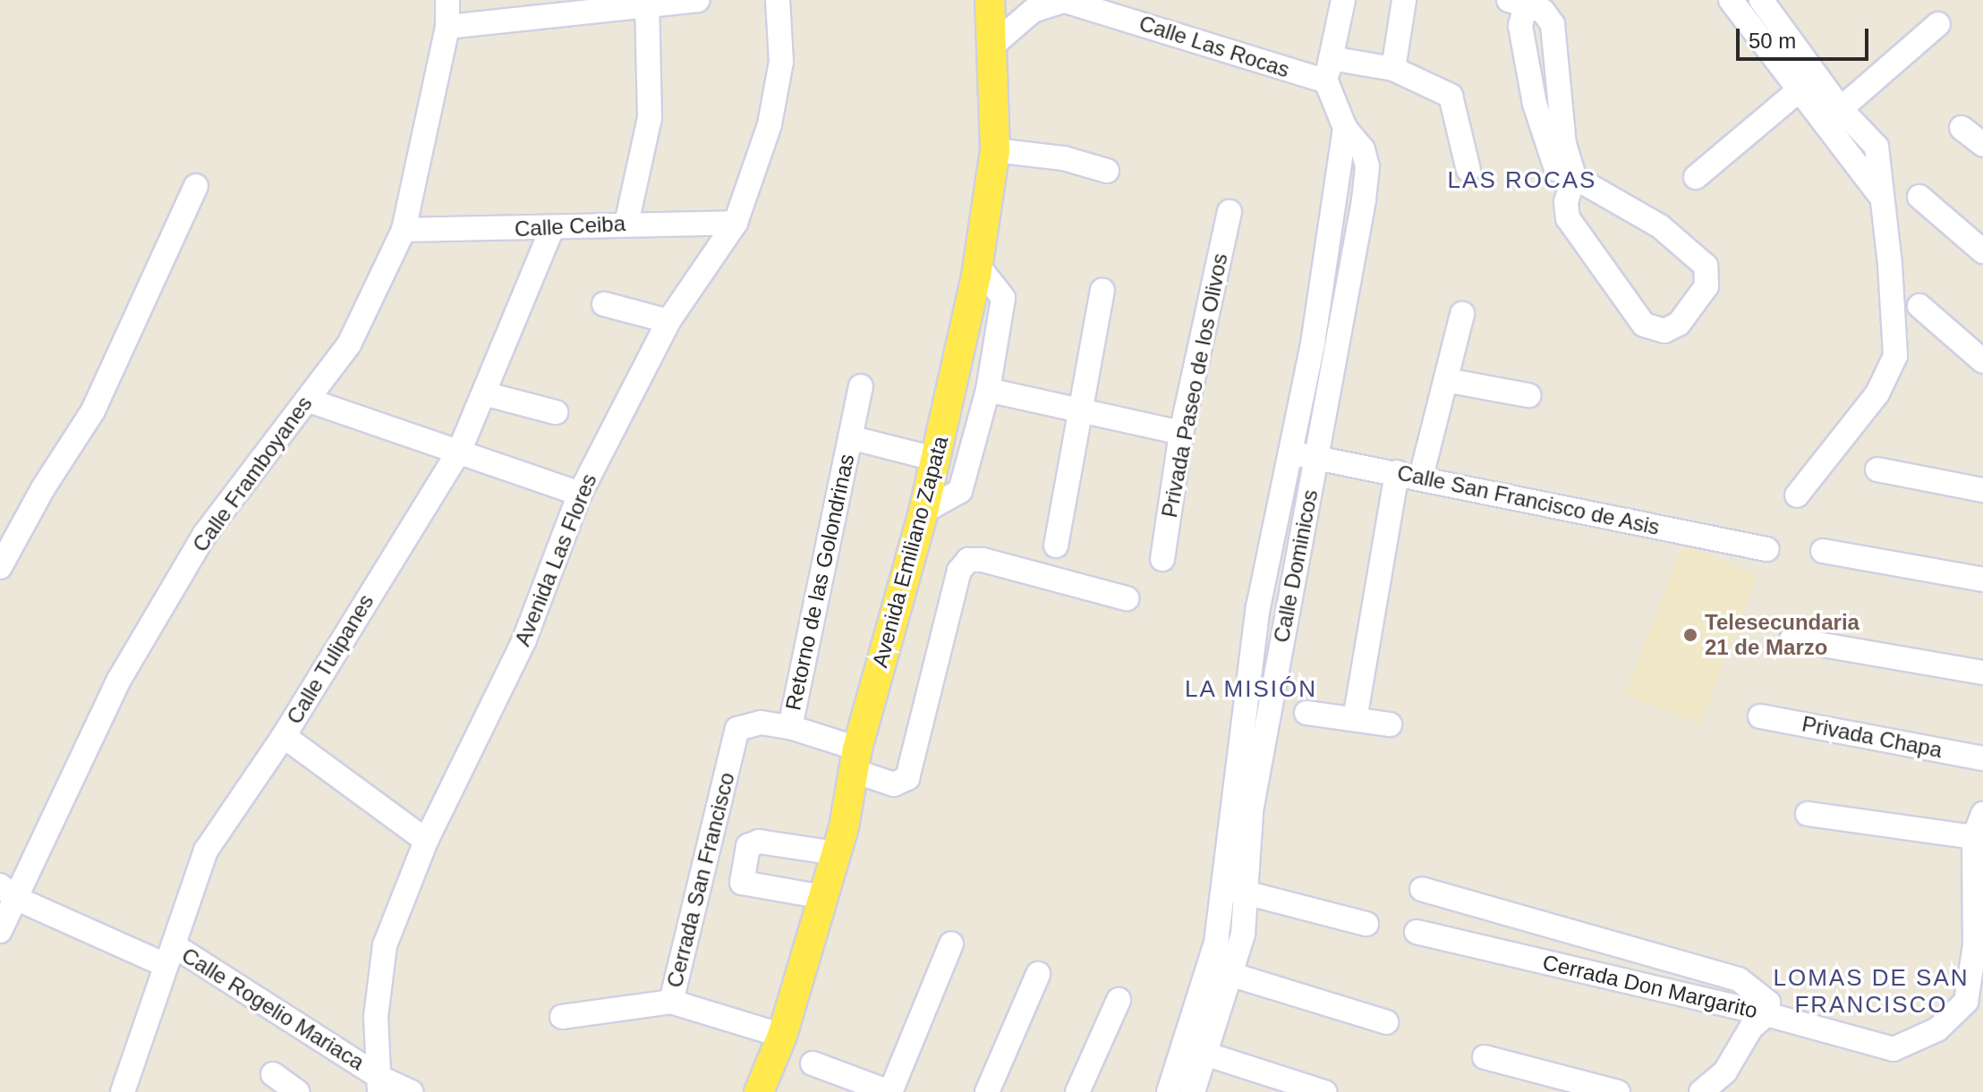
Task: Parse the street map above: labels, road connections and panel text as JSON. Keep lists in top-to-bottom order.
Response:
{
  "streets": {
    "main road": ["Avenida Emiliano Zapata"],
    "street": [
      "Calle Las Rocas",
      "Calle Ceiba",
      "Privada Paseo de los Olivos",
      "Calle Framboyanes",
      "Calle San Francisco de Asis",
      "Avenida Las Flores",
      "Calle Dominicos",
      "Retorno de las Golondrinas",
      "Calle Tulipanes",
      "Privada Chapa",
      "Cerrada San Francisco",
      "Cerrada Don Margarito",
      "Calle Rogelio Mariaca"
    ]
  },
  "crossings": [
    ["Calle Las Rocas", "Calle Dominicos"],
    ["Calle Ceiba", "Calle Framboyanes"],
    ["Calle Ceiba", "Avenida Las Flores"],
    ["Calle Ceiba", "Calle Tulipanes"],
    ["Calle Framboyanes", "Calle Rogelio Mariaca"],
    ["Calle San Francisco de Asis", "Calle Dominicos"],
    ["Avenida Emiliano Zapata", "Retorno de las Golondrinas"],
    ["Avenida Emiliano Zapata", "Cerrada San Francisco"],
    ["Avenida Las Flores", "Calle Rogelio Mariaca"],
    ["Retorno de las Golondrinas", "Cerrada San Francisco"],
    ["Calle Tulipanes", "Calle Rogelio Mariaca"]
  ],
  "districts": ["LAS ROCAS", "LA MISIÓN", "LOMAS DE SAN FRANCISCO"],
  "places": ["Telesecundaria 21 de Marzo"],
  "scale_bar": "50 m"
}
